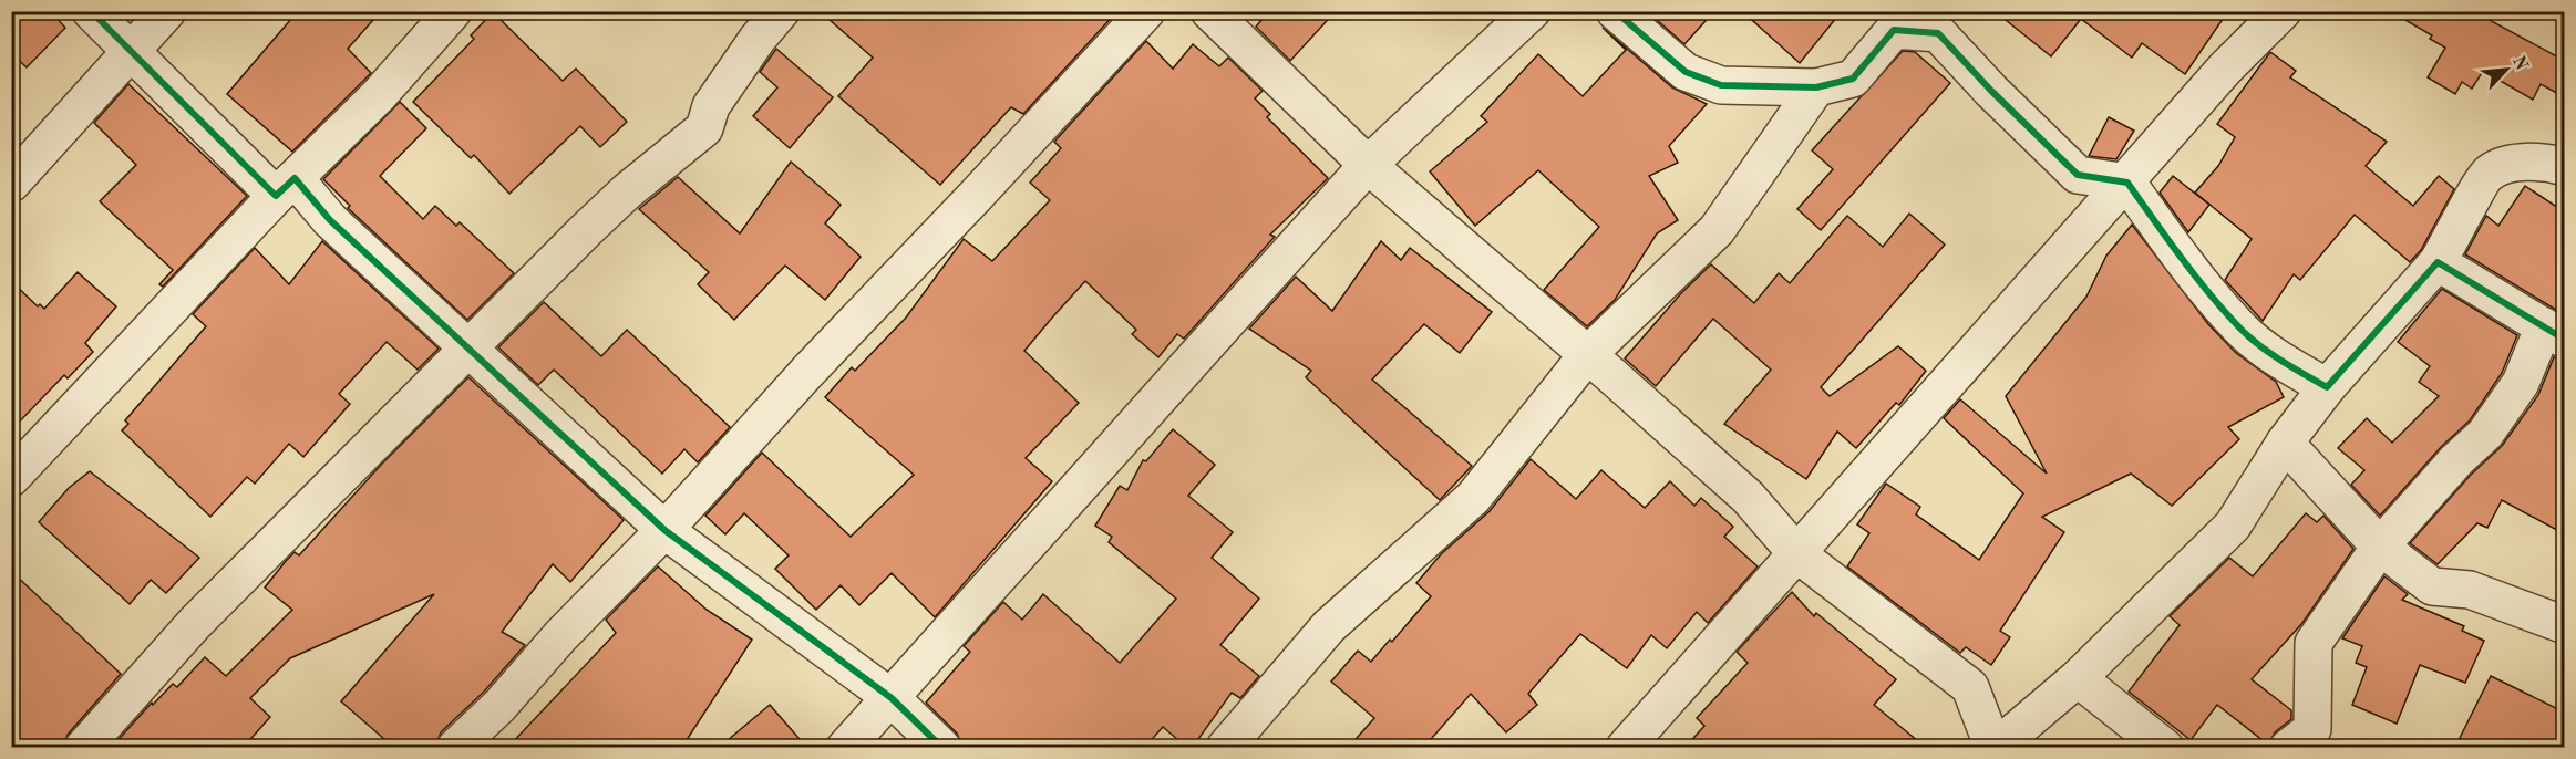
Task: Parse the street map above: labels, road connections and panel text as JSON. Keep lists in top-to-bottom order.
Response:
{
  "north": "top right"
}
